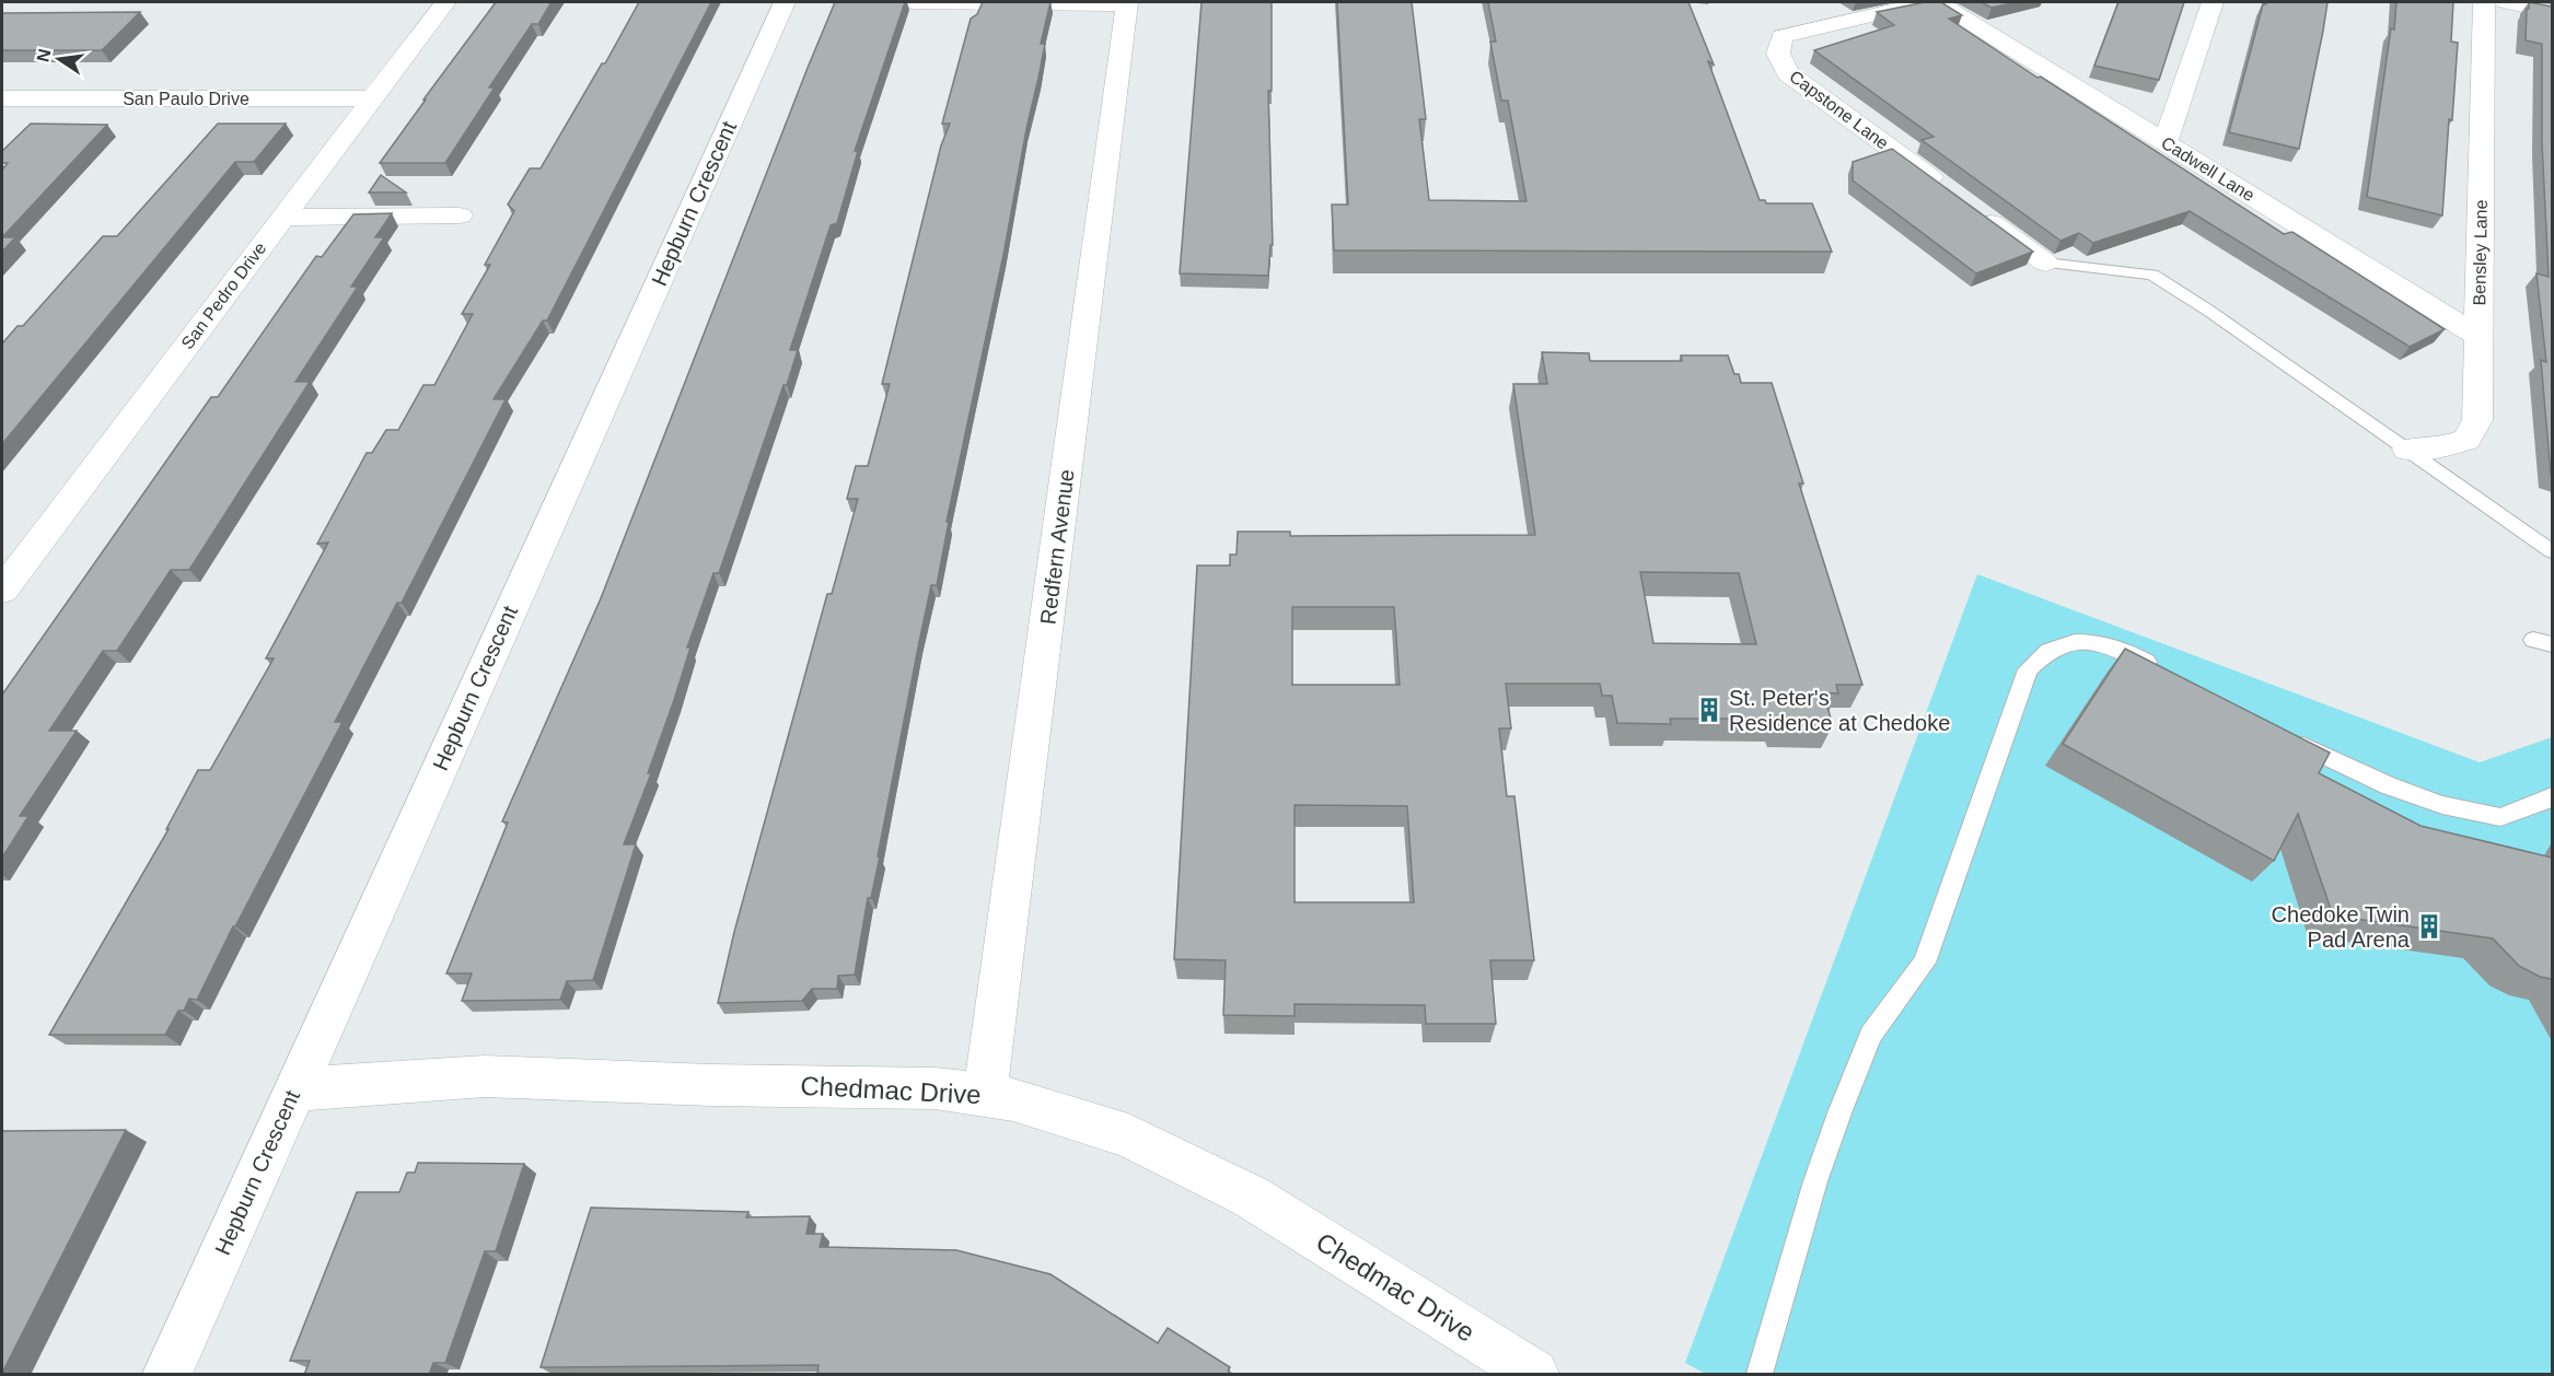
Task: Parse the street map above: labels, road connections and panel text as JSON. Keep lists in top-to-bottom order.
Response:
{
  "streets": {
    "street": [
      "San Paulo Drive",
      "Capstone Lane",
      "Cadwell Lane",
      "Hepburn Crescent",
      "Bensley Lane",
      "San Pedro Drive",
      "Redfern Avenue",
      "Chedmac Drive"
    ]
  },
  "crossings": [
    ["San Paulo Drive", "San Pedro Drive"],
    ["Cadwell Lane", "Bensley Lane"],
    ["Hepburn Crescent", "Chedmac Drive"],
    ["Redfern Avenue", "Chedmac Drive"]
  ],
  "places": {
    "building": ["St. Peter's Residence at Chedoke", "Chedoke Twin Pad Arena"]
  },
  "north": "left"
}
